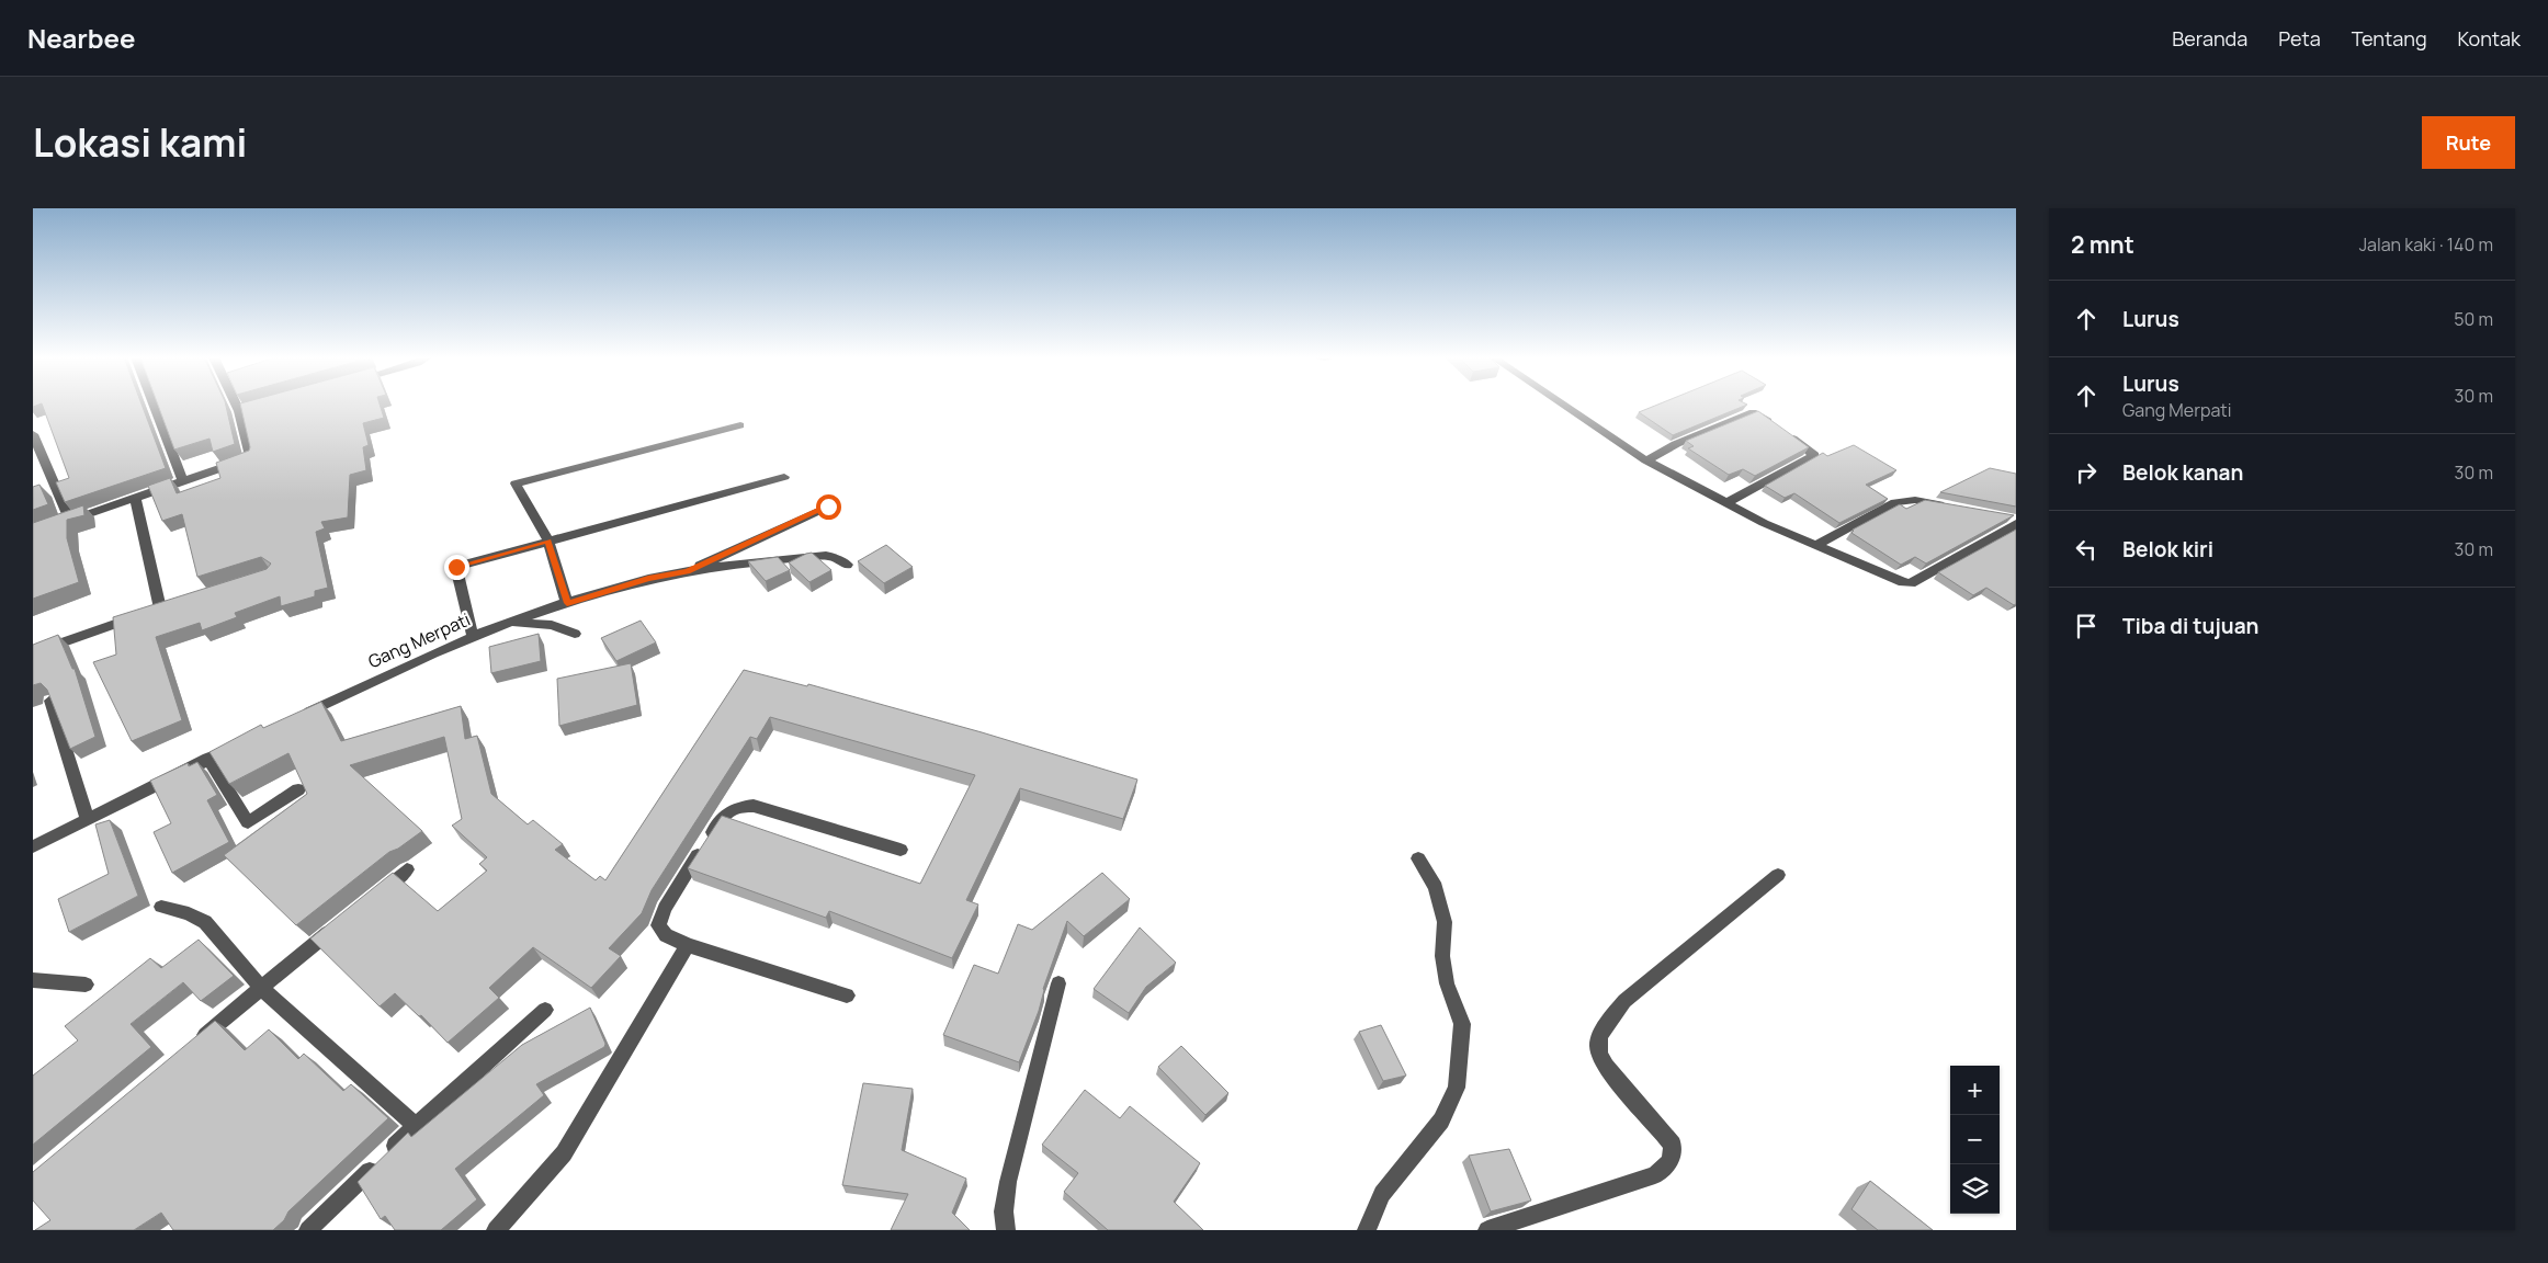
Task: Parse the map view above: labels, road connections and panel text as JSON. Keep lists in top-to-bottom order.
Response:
{
  "streets": {
    "street": ["Gang Merpati"]
  },
  "page": {
    "header": "Nearbee",
    "nav": [
      "Beranda",
      "Peta",
      "Tentang",
      "Kontak"
    ],
    "title": "Lokasi kami",
    "buttons": "Rute",
    "heading": ["2 mnt", "Jalan kaki · 140 m"],
    "list": [
      ["Lurus", "50 m"],
      ["Lurus", "Gang Merpati", "30 m"],
      ["Belok kanan", "30 m"],
      ["Belok kiri", "30 m"],
      "Tiba di tujuan"
    ],
    "map_buttons": ["+", "−"]
  }
}
